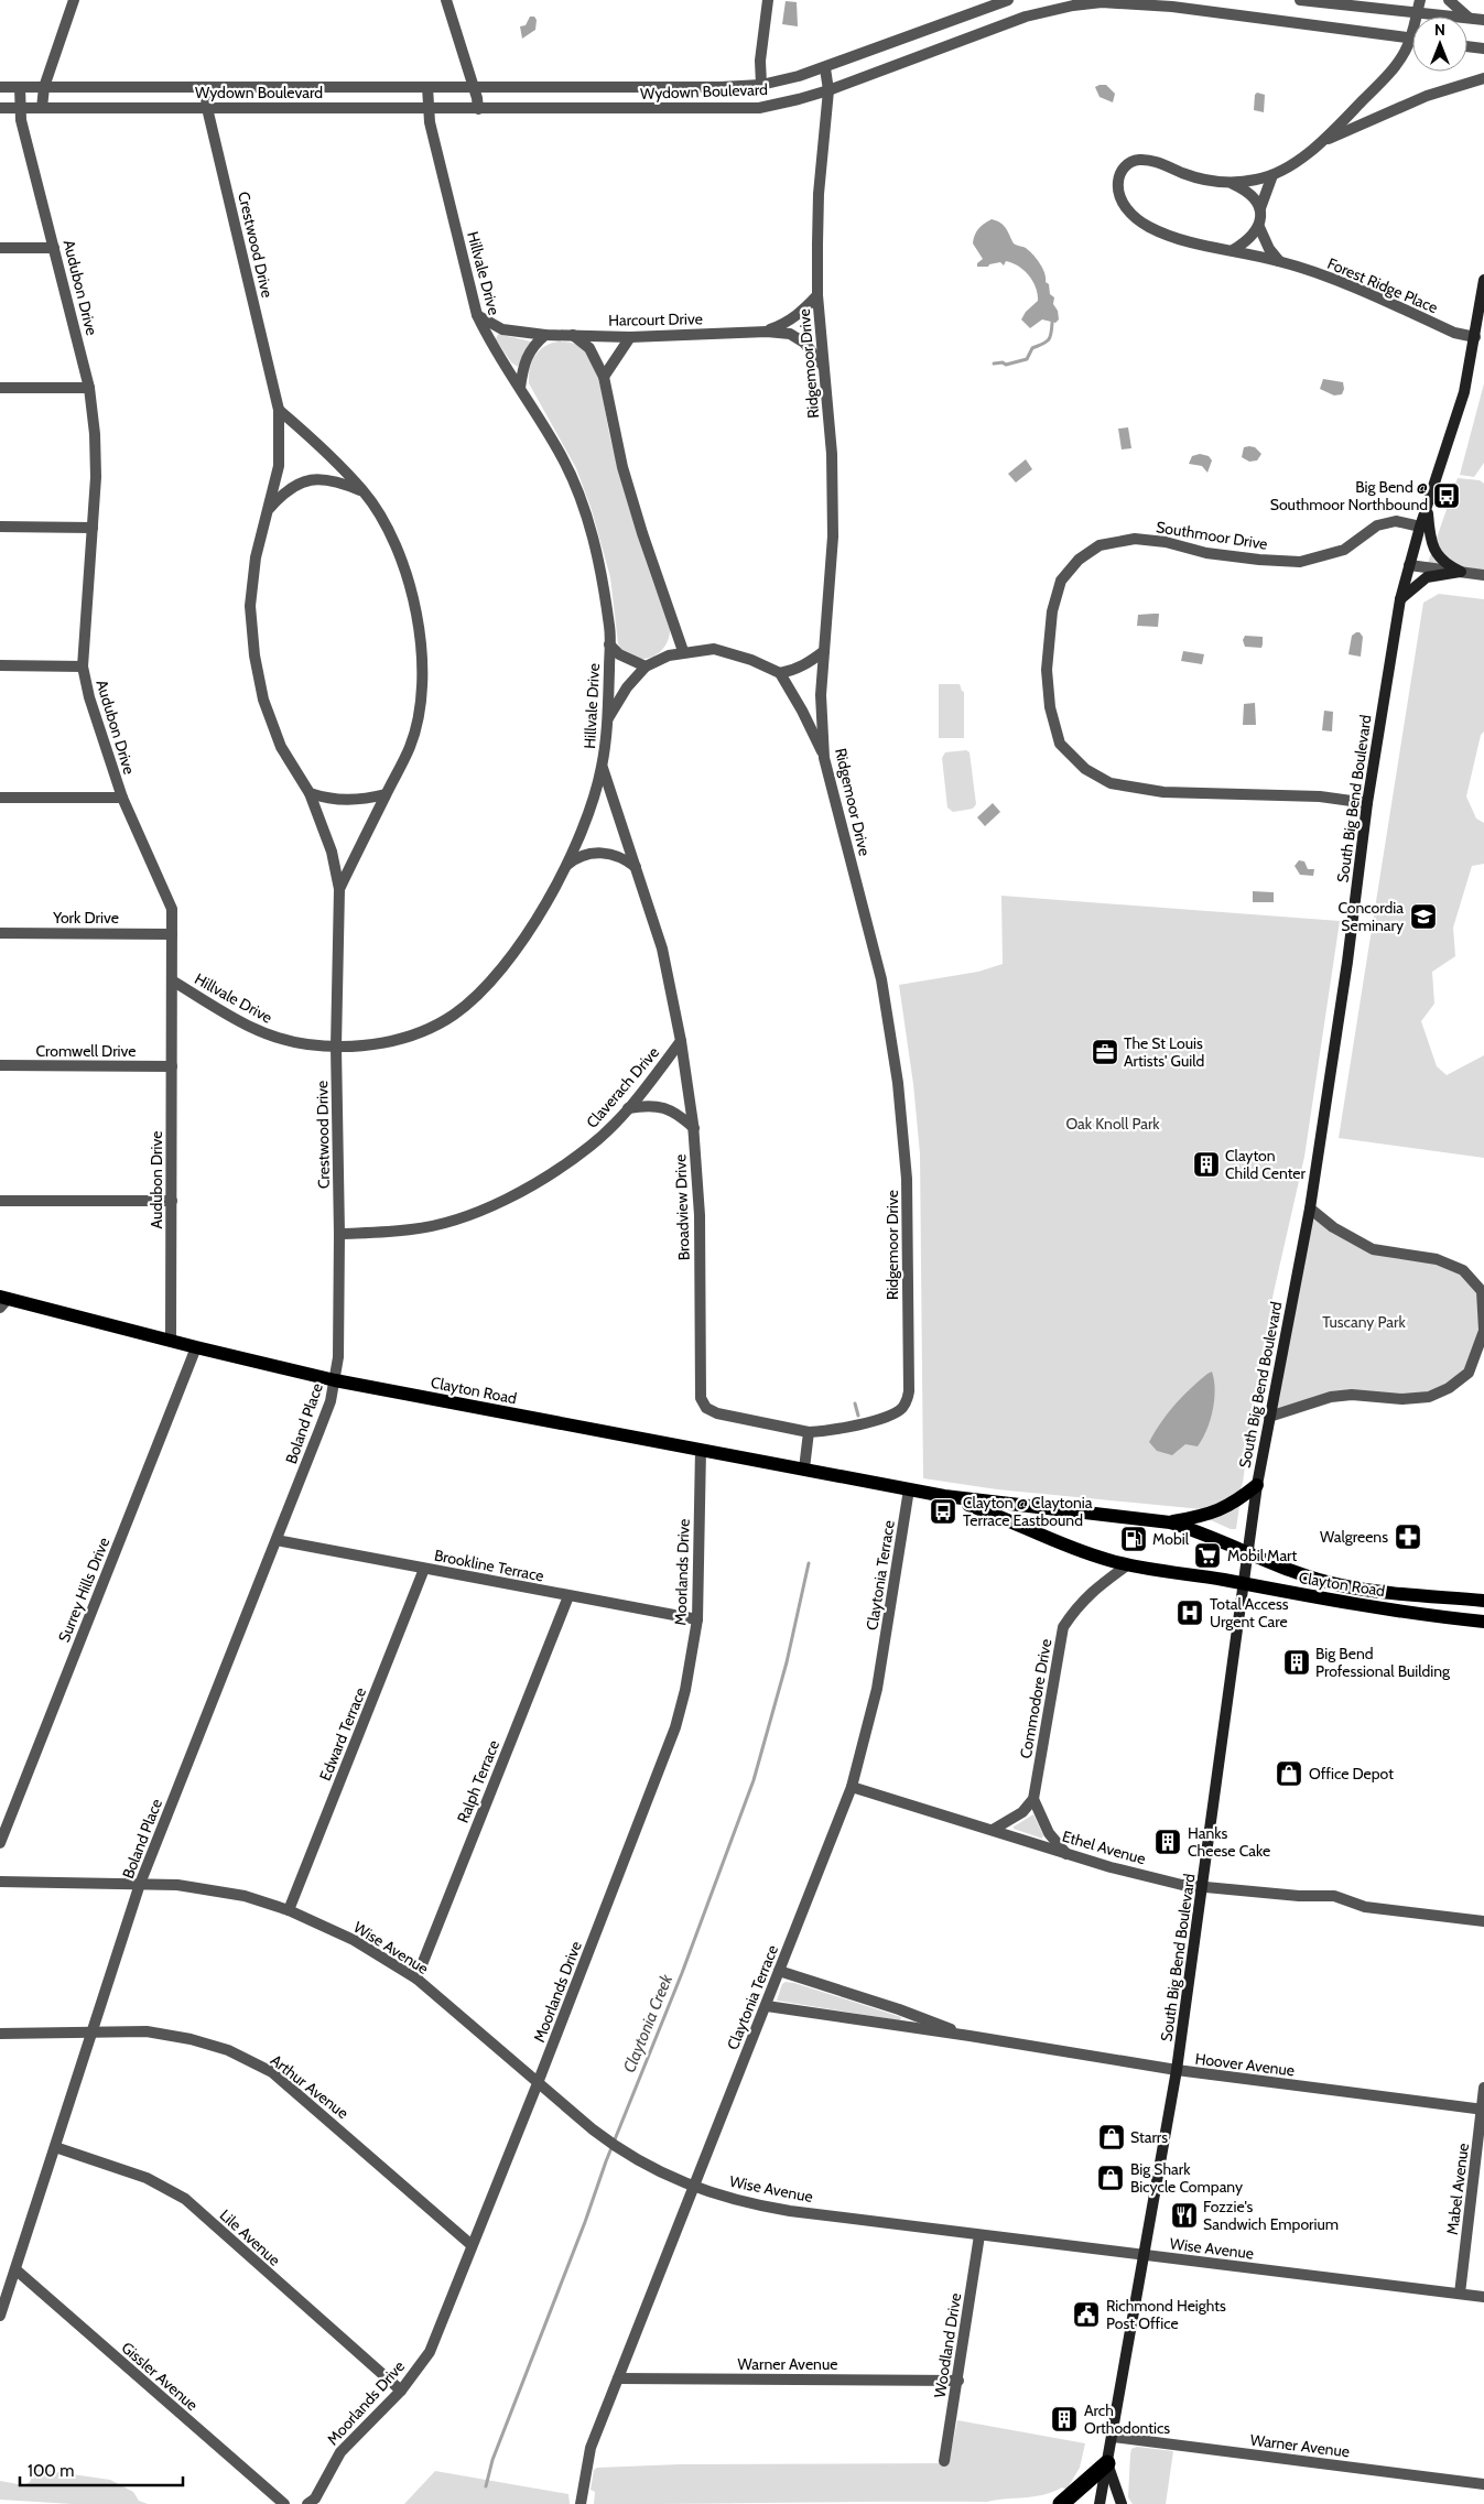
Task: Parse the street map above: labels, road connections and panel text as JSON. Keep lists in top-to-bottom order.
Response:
{
  "streets": {
    "main road": ["South Big Bend Boulevard", "Clayton Road"],
    "street": [
      "Wydown Boulevard",
      "Crestwood Drive",
      "Hillvale Drive",
      "Forest Ridge Place",
      "Audubon Drive",
      "Harcourt Drive",
      "Ridgemoor Drive",
      "Southmoor Drive",
      "York Drive",
      "Cromwell Drive",
      "Claverach Drive",
      "Broadview Drive",
      "Boland Place",
      "Brookline Terrace",
      "Moorlands Drive",
      "Claytonia Terrace",
      "Surrey Hills Drive",
      "Commodore Drive",
      "Edward Terrace",
      "Ralph Terrace",
      "Ethel Avenue",
      "Wise Avenue",
      "Hoover Avenue",
      "Arthur Avenue",
      "Mabel Avenue",
      "Lile Avenue",
      "Woodland Drive",
      "Warner Avenue",
      "Gissler Avenue"
    ]
  },
  "crossings": [
    ["Wydown Boulevard", "Crestwood Drive"],
    ["Wydown Boulevard", "Hillvale Drive"],
    ["Wydown Boulevard", "Forest Ridge Place"],
    ["Wydown Boulevard", "Audubon Drive"],
    ["Wydown Boulevard", "Ridgemoor Drive"],
    ["Crestwood Drive", "Hillvale Drive"],
    ["Crestwood Drive", "Claverach Drive"],
    ["Crestwood Drive", "Clayton Road"],
    ["Crestwood Drive", "Boland Place"],
    ["Hillvale Drive", "Audubon Drive"],
    ["Hillvale Drive", "Harcourt Drive"],
    ["Hillvale Drive", "Broadview Drive"],
    ["Forest Ridge Place", "South Big Bend Boulevard"],
    ["Audubon Drive", "York Drive"],
    ["Audubon Drive", "Cromwell Drive"],
    ["Audubon Drive", "Clayton Road"],
    ["Harcourt Drive", "Ridgemoor Drive"],
    ["Ridgemoor Drive", "Broadview Drive"],
    ["Southmoor Drive", "South Big Bend Boulevard"],
    ["South Big Bend Boulevard", "Clayton Road"],
    ["South Big Bend Boulevard", "Ethel Avenue"],
    ["South Big Bend Boulevard", "Wise Avenue"],
    ["South Big Bend Boulevard", "Hoover Avenue"],
    ["South Big Bend Boulevard", "Warner Avenue"],
    ["Claverach Drive", "Broadview Drive"],
    ["Clayton Road", "Boland Place"],
    ["Clayton Road", "Moorlands Drive"],
    ["Clayton Road", "Claytonia Terrace"],
    ["Clayton Road", "Surrey Hills Drive"],
    ["Clayton Road", "Commodore Drive"],
    ["Boland Place", "Brookline Terrace"],
    ["Boland Place", "Wise Avenue"],
    ["Boland Place", "Arthur Avenue"],
    ["Boland Place", "Lile Avenue"],
    ["Boland Place", "Gissler Avenue"],
    ["Brookline Terrace", "Moorlands Drive"],
    ["Brookline Terrace", "Edward Terrace"],
    ["Brookline Terrace", "Ralph Terrace"],
    ["Moorlands Drive", "Wise Avenue"],
    ["Moorlands Drive", "Arthur Avenue"],
    ["Moorlands Drive", "Lile Avenue"],
    ["Claytonia Terrace", "Ethel Avenue"],
    ["Claytonia Terrace", "Wise Avenue"],
    ["Claytonia Terrace", "Hoover Avenue"],
    ["Claytonia Terrace", "Warner Avenue"],
    ["Edward Terrace", "Wise Avenue"],
    ["Ralph Terrace", "Wise Avenue"],
    ["Wise Avenue", "Mabel Avenue"],
    ["Wise Avenue", "Woodland Drive"],
    ["Hoover Avenue", "Mabel Avenue"],
    ["Woodland Drive", "Warner Avenue"]
  ],
  "water": ["Claytonia Creek"],
  "parks": ["Oak Knoll Park", "Tuscany Park"],
  "places": {
    "bus stop": ["Big Bend @ Southmoor Northbound", "Clayton @ Claytonia Terrace Eastbound"],
    "school or university": ["Concordia Seminary"],
    "office": ["The St Louis Artists' Guild"],
    "building": [
      "Clayton Child Center",
      "Big Bend Professional Building",
      "Hanks Cheese Cake",
      "Arch Orthodontics"
    ],
    "pharmacy": ["Walgreens"],
    "fuel station": ["Mobil"],
    "supermarket": ["Mobil Mart"],
    "hospital": ["Total Access Urgent Care"],
    "shop": ["Office Depot", "Starrs", "Big Shark Bicycle Company"],
    "restaurant": ["Fozzie's Sandwich Emporium"],
    "public building": ["Richmond Heights Post Office"]
  },
  "scale_bar": "100 m",
  "north": "top"
}
